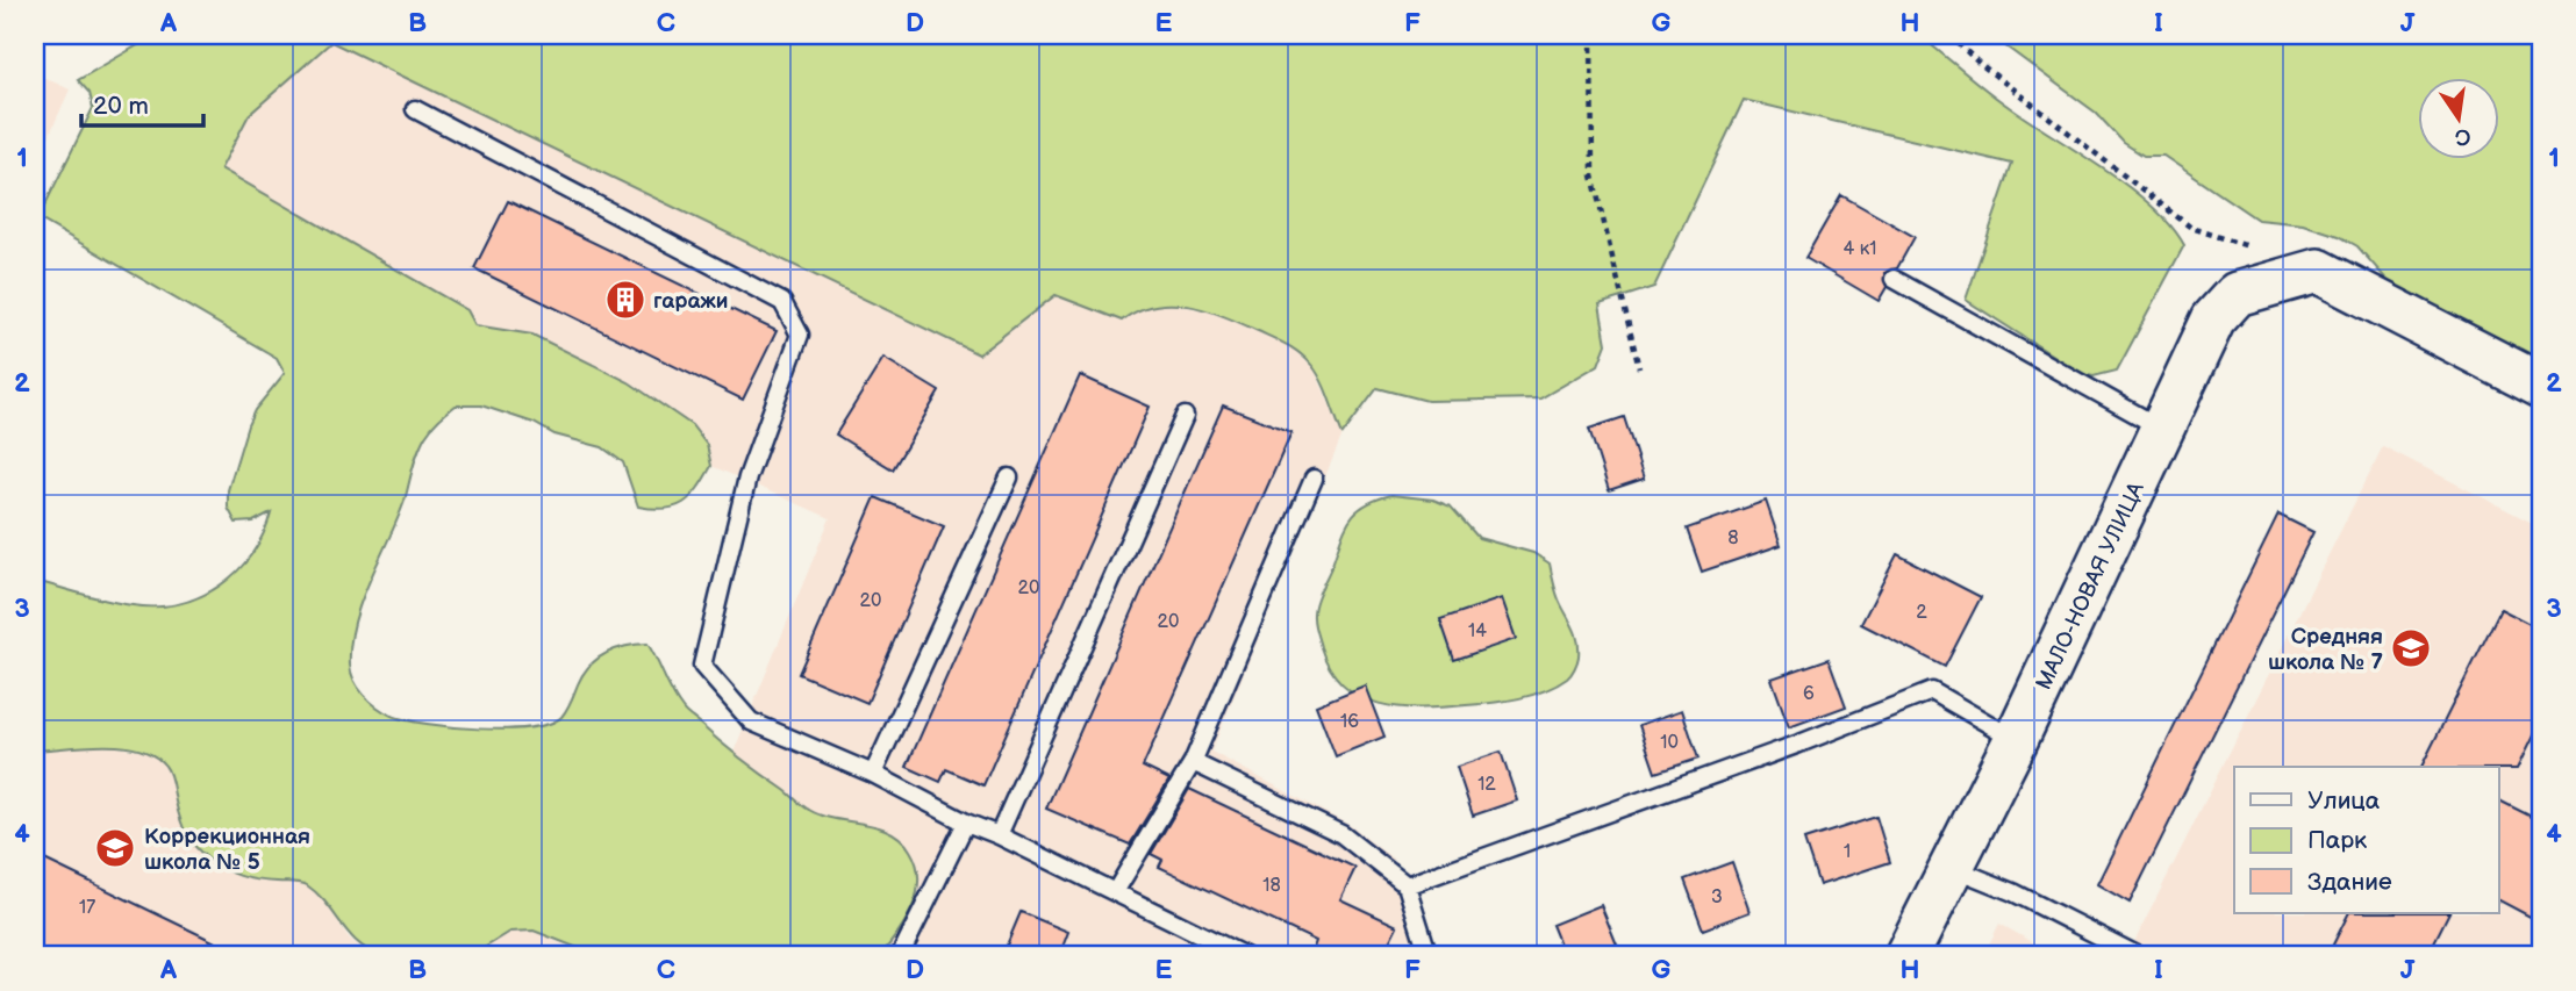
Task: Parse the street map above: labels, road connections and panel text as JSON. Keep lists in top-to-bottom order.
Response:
{
  "streets": {
    "street": ["МАЛО-НОВАЯ УЛИЦА"]
  },
  "places": {
    "building": ["гаражи"],
    "school or university": ["Средняя школа № 7", "Коррекционная школа № 5"]
  },
  "house_numbers": [
    "4 к1",
    "8",
    "20",
    "20",
    "2",
    "20",
    "14",
    "6",
    "16",
    "10",
    "12",
    "1",
    "18",
    "3",
    "17"
  ],
  "legend": ["Улица", "Парк", "Здание"],
  "scale_bar": "20 m",
  "north": "bottom",
  "grid": {
    "columns": [
      "A",
      "B",
      "C",
      "D",
      "E",
      "F",
      "G",
      "H",
      "I",
      "J"
    ],
    "rows": [
      "1",
      "2",
      "3",
      "4"
    ]
  }
}
